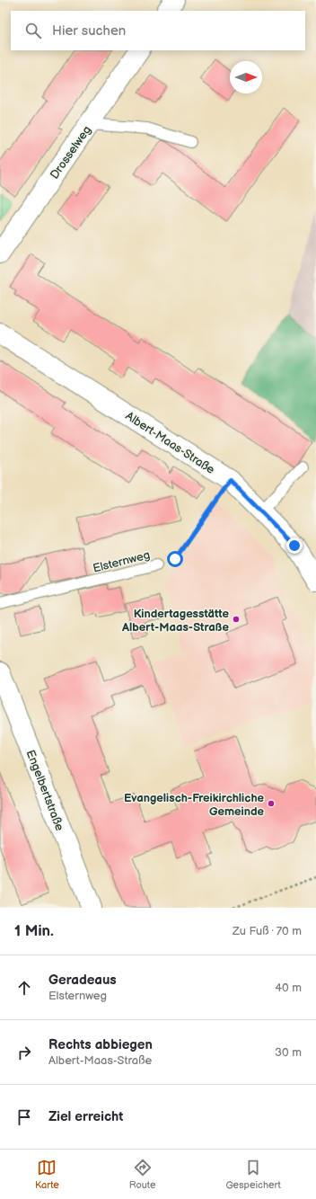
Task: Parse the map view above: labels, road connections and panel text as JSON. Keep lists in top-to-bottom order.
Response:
{
  "streets": {
    "street": ["Drosselweg", "Albert-Maas-Straße", "Engelbertstraße"],
    "lane": ["Elsternweg"]
  },
  "crossings": [
    ["Albert-Maas-Straße", "Elsternweg"]
  ],
  "places": ["Kindertagesstätte Albert-Maas-Straße", "Evangelisch-Freikirchliche Gemeinde"],
  "north": "right",
  "page": {
    "search": "Hier suchen",
    "heading": ["1 Min.", "Zu Fuß · 70 m"],
    "list": [
      ["Geradeaus", "Elsternweg", "40 m"],
      ["Rechts abbiegen", "Albert-Maas-Straße", "30 m"],
      "Ziel erreicht"
    ],
    "nav": ["Karte", "Route", "Gespeichert"]
  }
}
